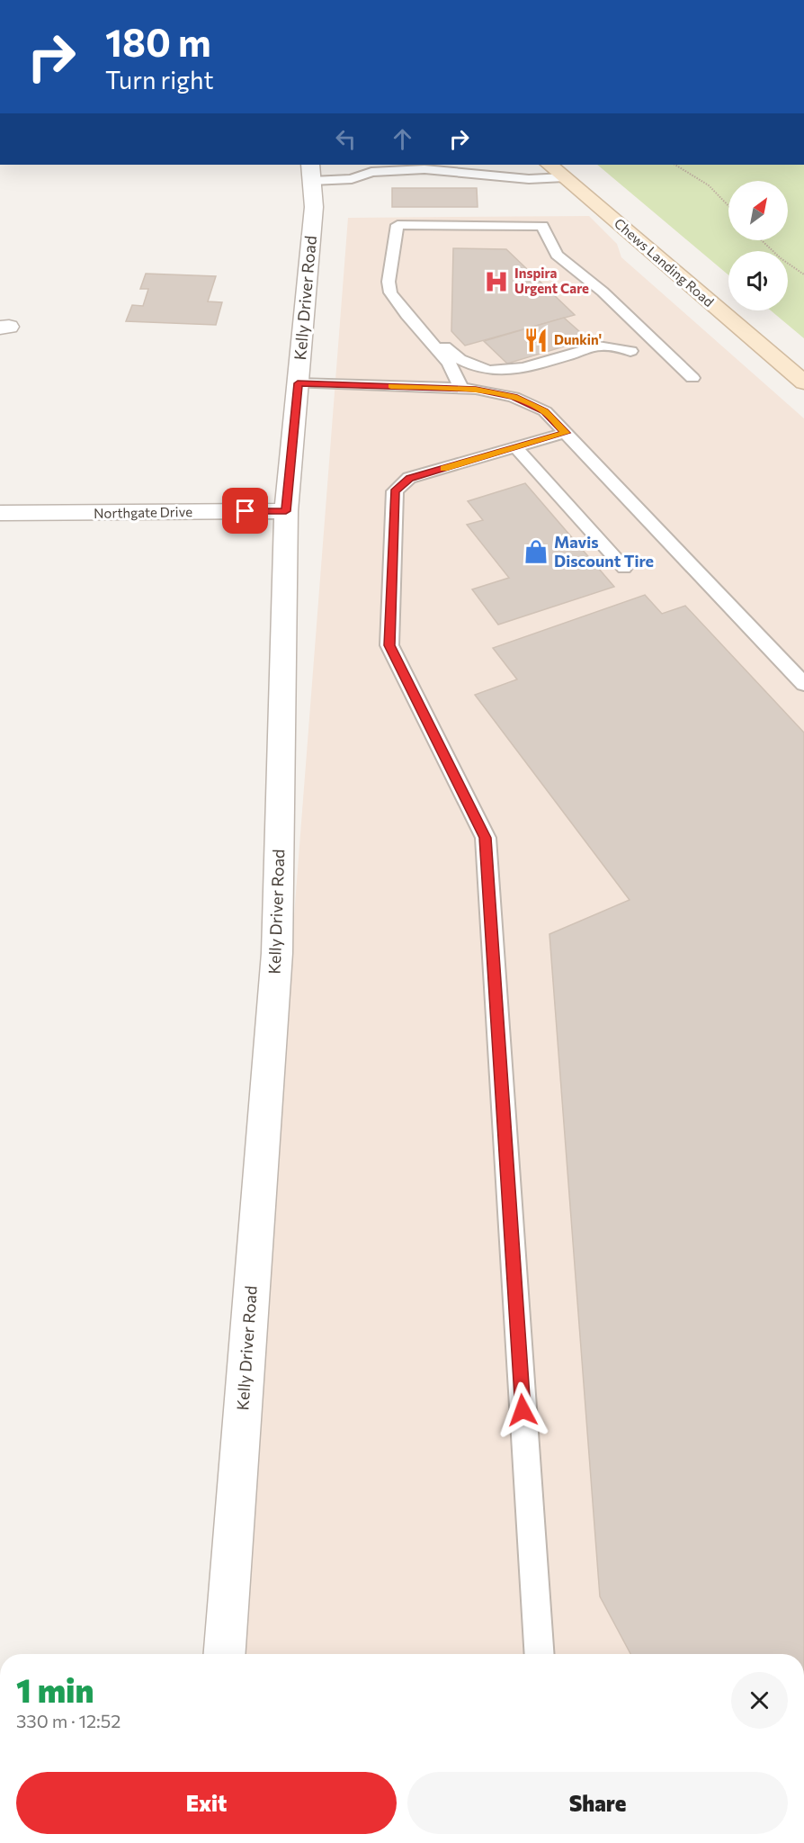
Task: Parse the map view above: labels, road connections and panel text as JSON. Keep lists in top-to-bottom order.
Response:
{
  "streets": {
    "main road": ["Chews Landing Road"],
    "street": ["Kelly Driver Road", "Northgate Drive"]
  },
  "crossings": [
    ["Kelly Driver Road", "Northgate Drive"]
  ],
  "places": {
    "hospital": ["Inspira Urgent Care"],
    "restaurant": ["Dunkin'"],
    "shop": ["Mavis Discount Tire"]
  },
  "north": "top right",
  "page": {
    "turn": ["180 m", "Turn right"],
    "heading": ["1 min", "330 m · 12:52"],
    "buttons": ["Exit", "Share"]
  }
}
